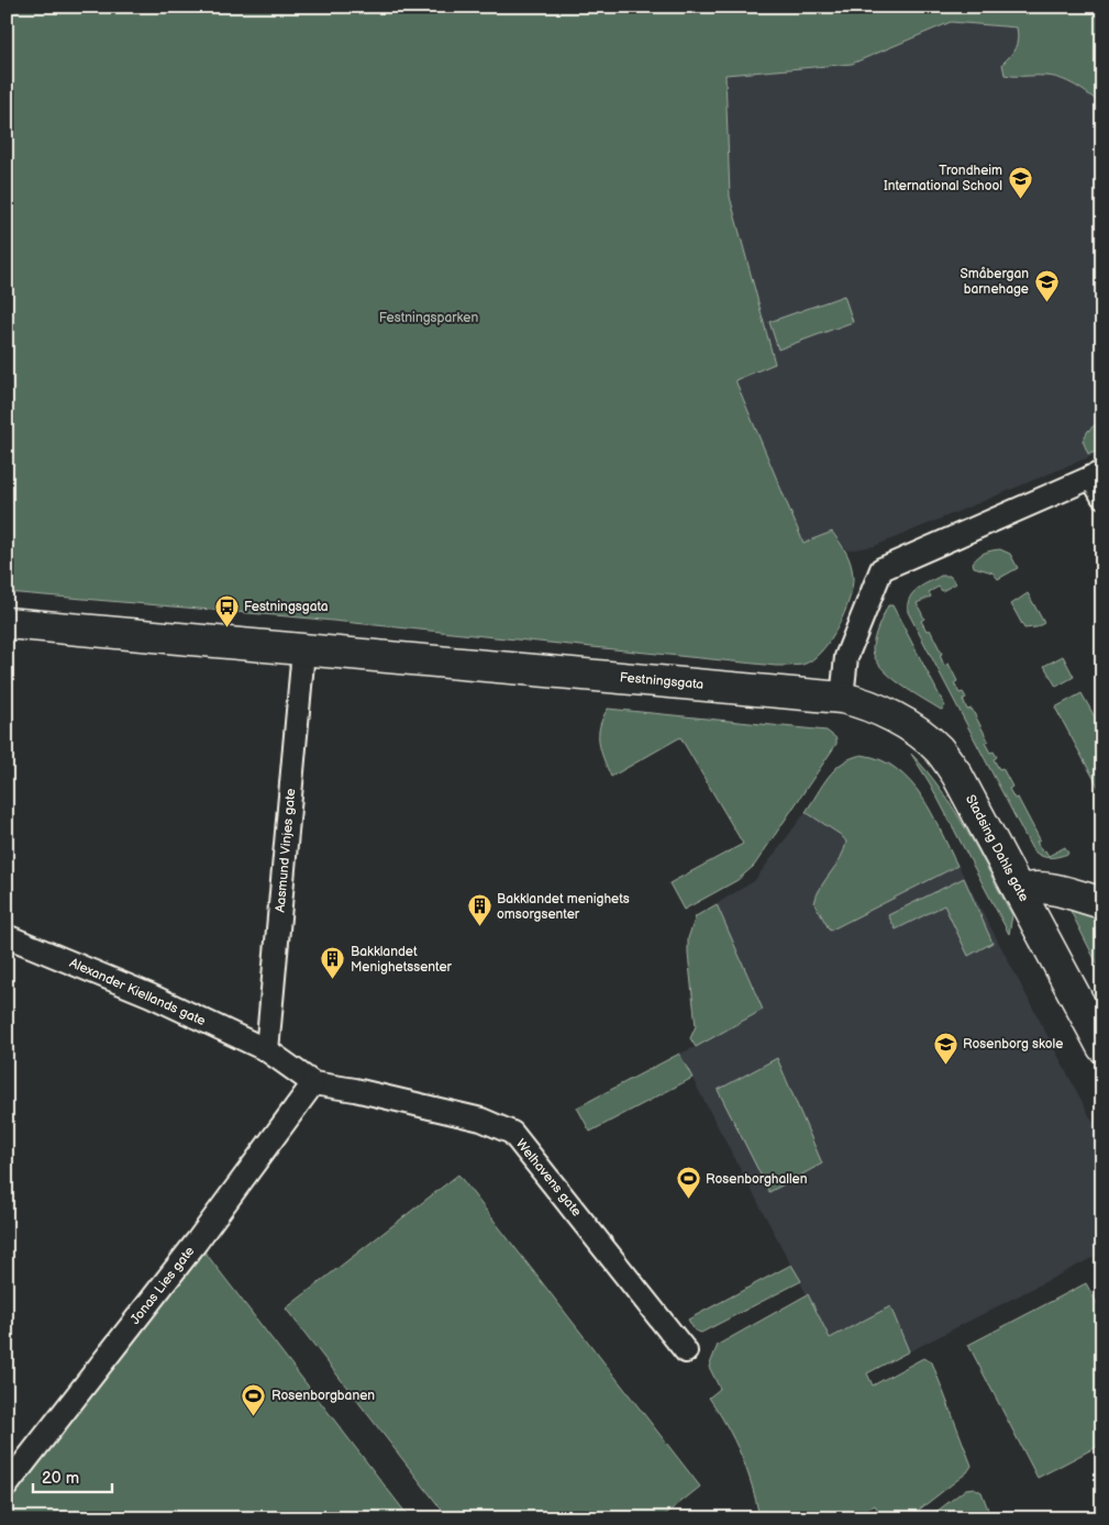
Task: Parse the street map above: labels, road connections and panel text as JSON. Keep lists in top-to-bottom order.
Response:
{
  "streets": {
    "main road": ["Festningsgata", "Stadsing Dahls gate"],
    "street": [
      "Aasmund Vinjes gate",
      "Alexander Kiellands gate",
      "Welhavens gate",
      "Jonas Lies gate"
    ]
  },
  "crossings": [
    ["Festningsgata", "Stadsing Dahls gate"],
    ["Festningsgata", "Aasmund Vinjes gate"],
    ["Aasmund Vinjes gate", "Alexander Kiellands gate"],
    ["Aasmund Vinjes gate", "Welhavens gate"],
    ["Alexander Kiellands gate", "Welhavens gate"],
    ["Welhavens gate", "Jonas Lies gate"]
  ],
  "parks": ["Festningsparken"],
  "places": {
    "school or university": ["Trondheim International School", "Småbergan barnehage", "Rosenborg skole"],
    "bus stop": ["Festningsgata"],
    "building": ["Bakklandet menighets omsorgsenter", "Bakklandet Menighetssenter"],
    "sports": ["Rosenborghallen", "Rosenborgbanen"]
  },
  "scale_bar": "20 m"
}
